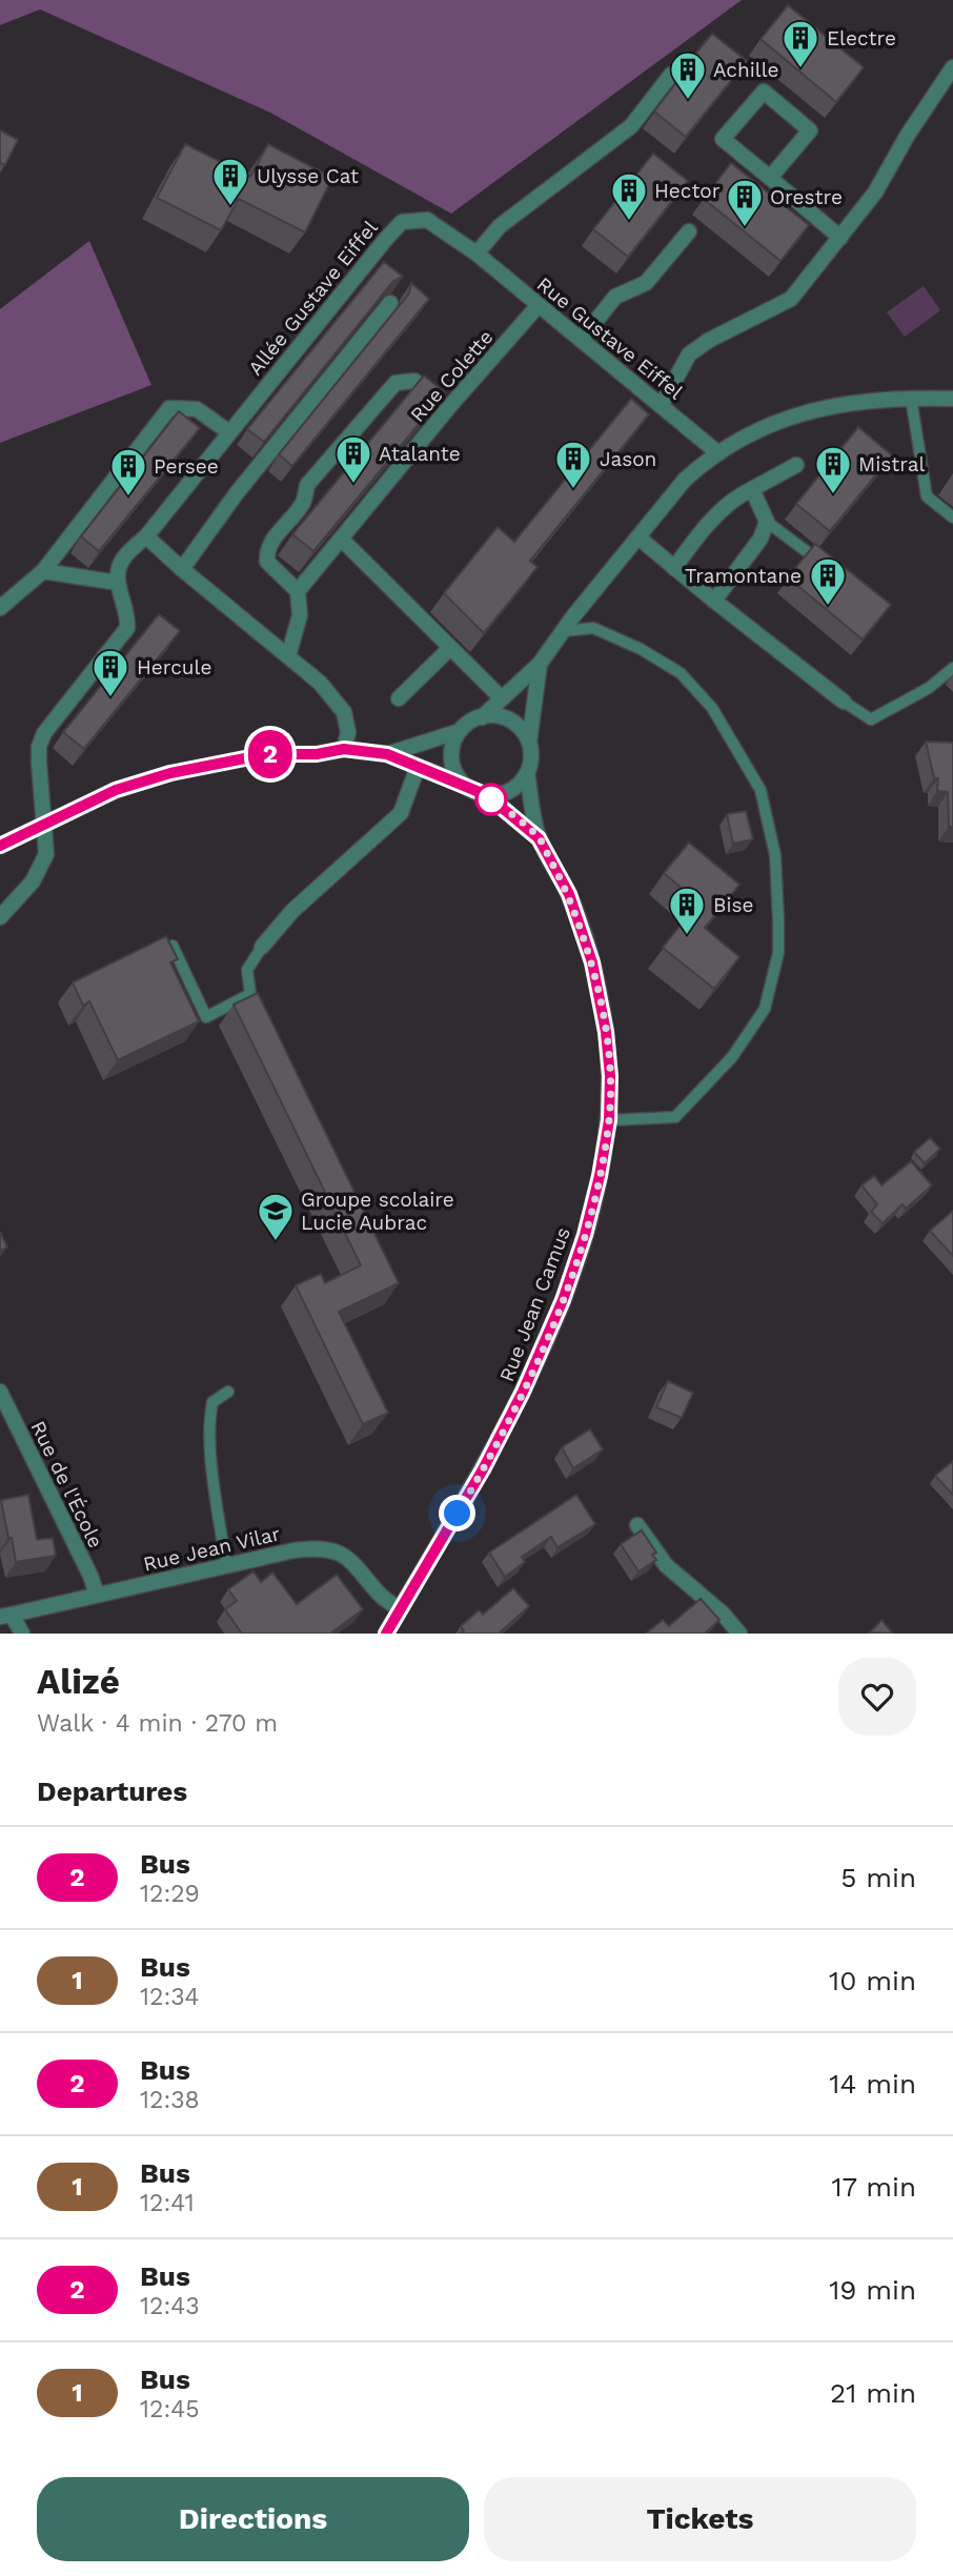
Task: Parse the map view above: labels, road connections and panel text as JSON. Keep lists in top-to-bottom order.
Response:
{
  "streets": {
    "street": [
      "Allée Gustave Eiffel",
      "Rue Gustave Eiffel",
      "Rue Colette",
      "Rue Jean Camus",
      "Rue de l'École",
      "Rue Jean Vilar"
    ]
  },
  "crossings": [
    ["Allée Gustave Eiffel", "Rue Gustave Eiffel"],
    ["Rue Gustave Eiffel", "Rue Colette"],
    ["Rue Jean Camus", "Rue Jean Vilar"],
    ["Rue de l'École", "Rue Jean Vilar"]
  ],
  "places": {
    "building": [
      "Electre",
      "Achille",
      "Ulysse Cat",
      "Hector",
      "Orestre",
      "Atalante",
      "Jason",
      "Mistral",
      "Persee",
      "Tramontane",
      "Hercule",
      "Bise"
    ],
    "school or university": ["Groupe scolaire Lucie Aubrac"]
  },
  "lines": ["bus line 2"],
  "page": {
    "on_map": "2",
    "heading": [
      ["Alizé", "Walk · 4 min · 270 m"],
      "Departures"
    ],
    "list": [
      {
        "mark": "2",
        "name": "Bus",
        "note": "12:29",
        "value": "5 min"
      },
      {
        "mark": "1",
        "name": "Bus",
        "note": "12:34",
        "value": "10 min"
      },
      {
        "mark": "2",
        "name": "Bus",
        "note": "12:38",
        "value": "14 min"
      },
      {
        "mark": "1",
        "name": "Bus",
        "note": "12:41",
        "value": "17 min"
      },
      {
        "mark": "2",
        "name": "Bus",
        "note": "12:43",
        "value": "19 min"
      },
      {
        "mark": "1",
        "name": "Bus",
        "note": "12:45",
        "value": "21 min"
      }
    ],
    "buttons": ["Directions", "Tickets"]
  }
}
